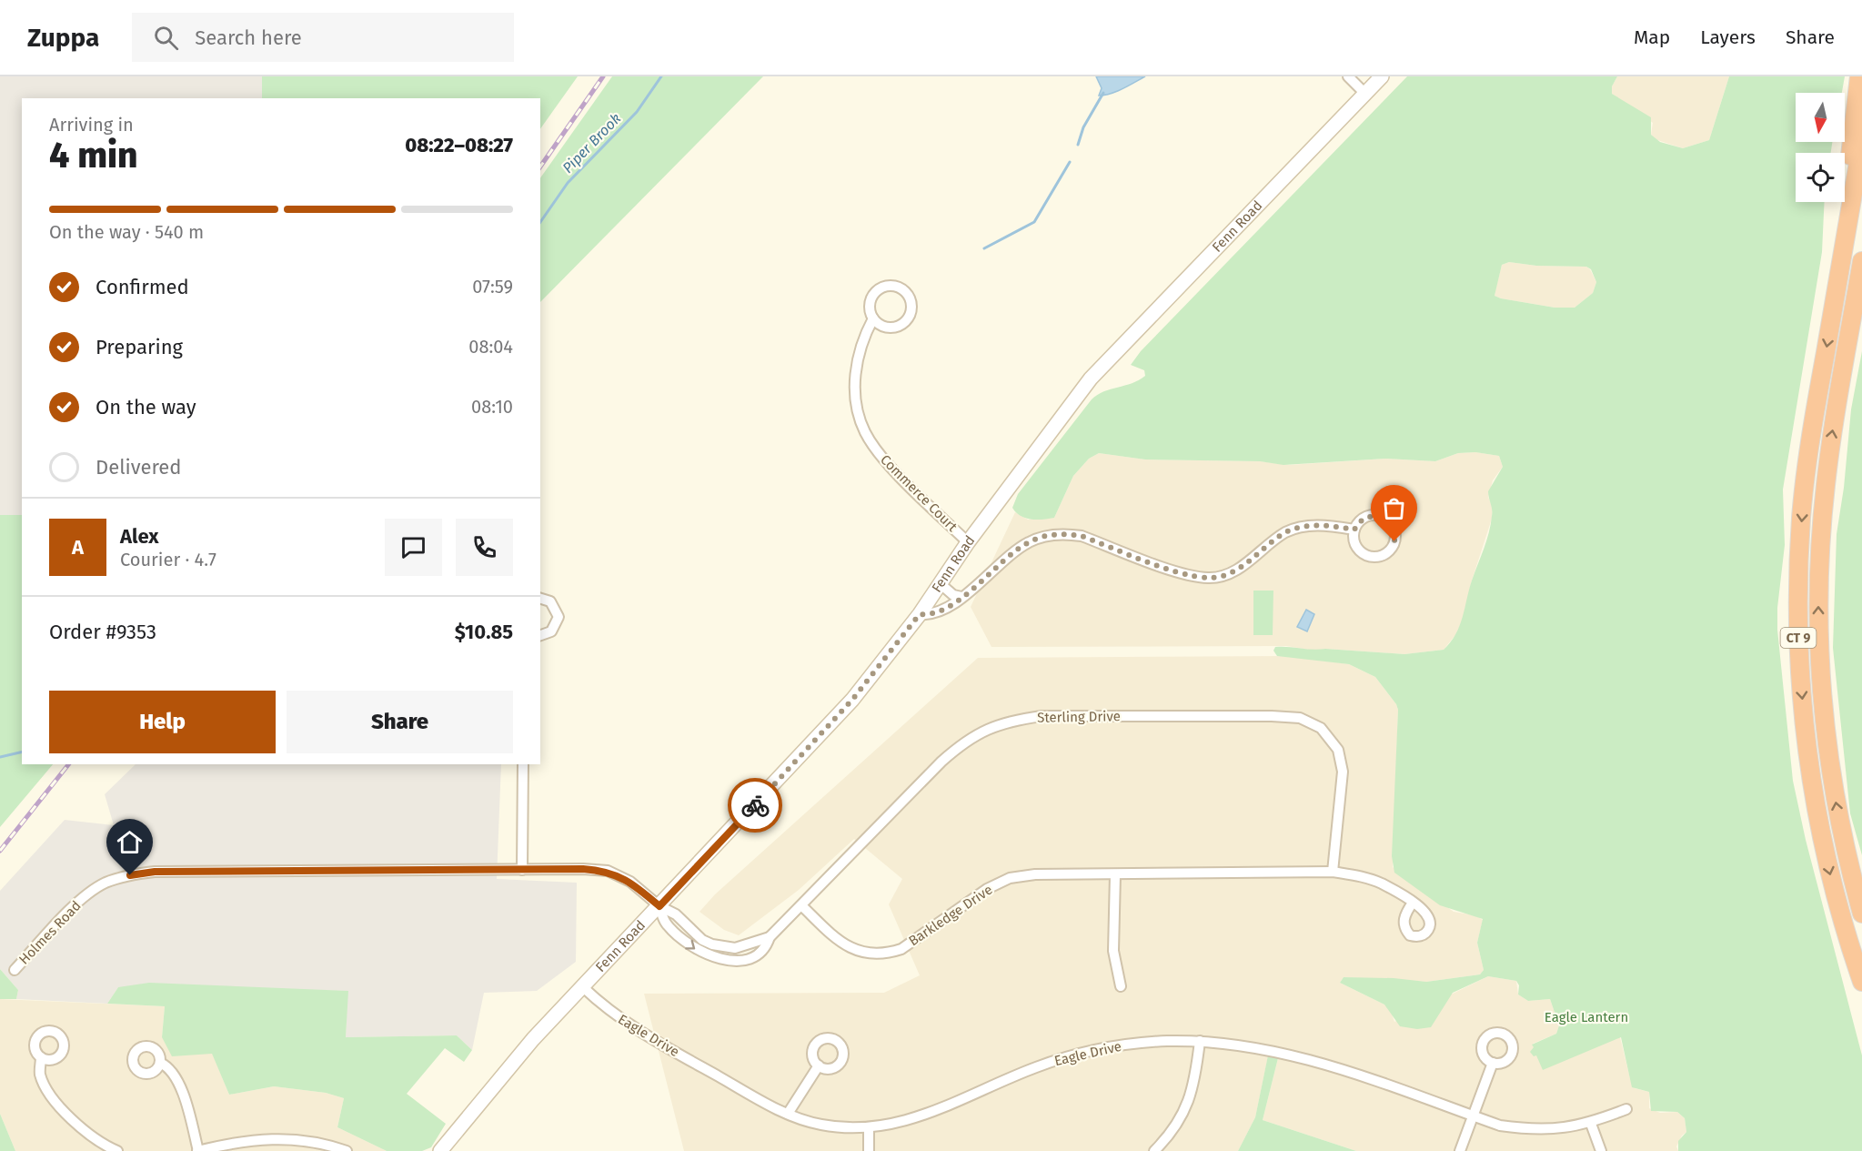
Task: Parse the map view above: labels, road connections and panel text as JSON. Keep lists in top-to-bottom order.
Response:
{
  "streets": {
    "highway": ["CT 9"],
    "street": [
      "Fenn Road",
      "Commerce Court",
      "Sterling Drive",
      "Barkledge Drive",
      "Holmes Road",
      "Eagle Drive"
    ]
  },
  "crossings": [
    ["Fenn Road", "Commerce Court"],
    ["Fenn Road", "Sterling Drive"],
    ["Fenn Road", "Holmes Road"],
    ["Fenn Road", "Eagle Drive"],
    ["Sterling Drive", "Barkledge Drive"],
    ["Sterling Drive", "Holmes Road"]
  ],
  "water": ["Piper Brook"],
  "parks": ["Eagle Lantern"],
  "north": "bottom",
  "page": {
    "header": "Zuppa",
    "search": "Search here",
    "nav": ["Map", "Layers", "Share"],
    "heading": ["4 min", "Arriving in", "08:22–08:27"],
    "panel": [
      "Alex",
      "Courier · 4.7",
      "Order #9353",
      "$10.85"
    ],
    "bar": "On the way · 540 m",
    "list": [
      ["Confirmed", "07:59"],
      ["Preparing", "08:04"],
      ["On the way", "08:10"],
      "Delivered"
    ],
    "round": "A",
    "buttons": ["Help", "Share"]
  }
}
